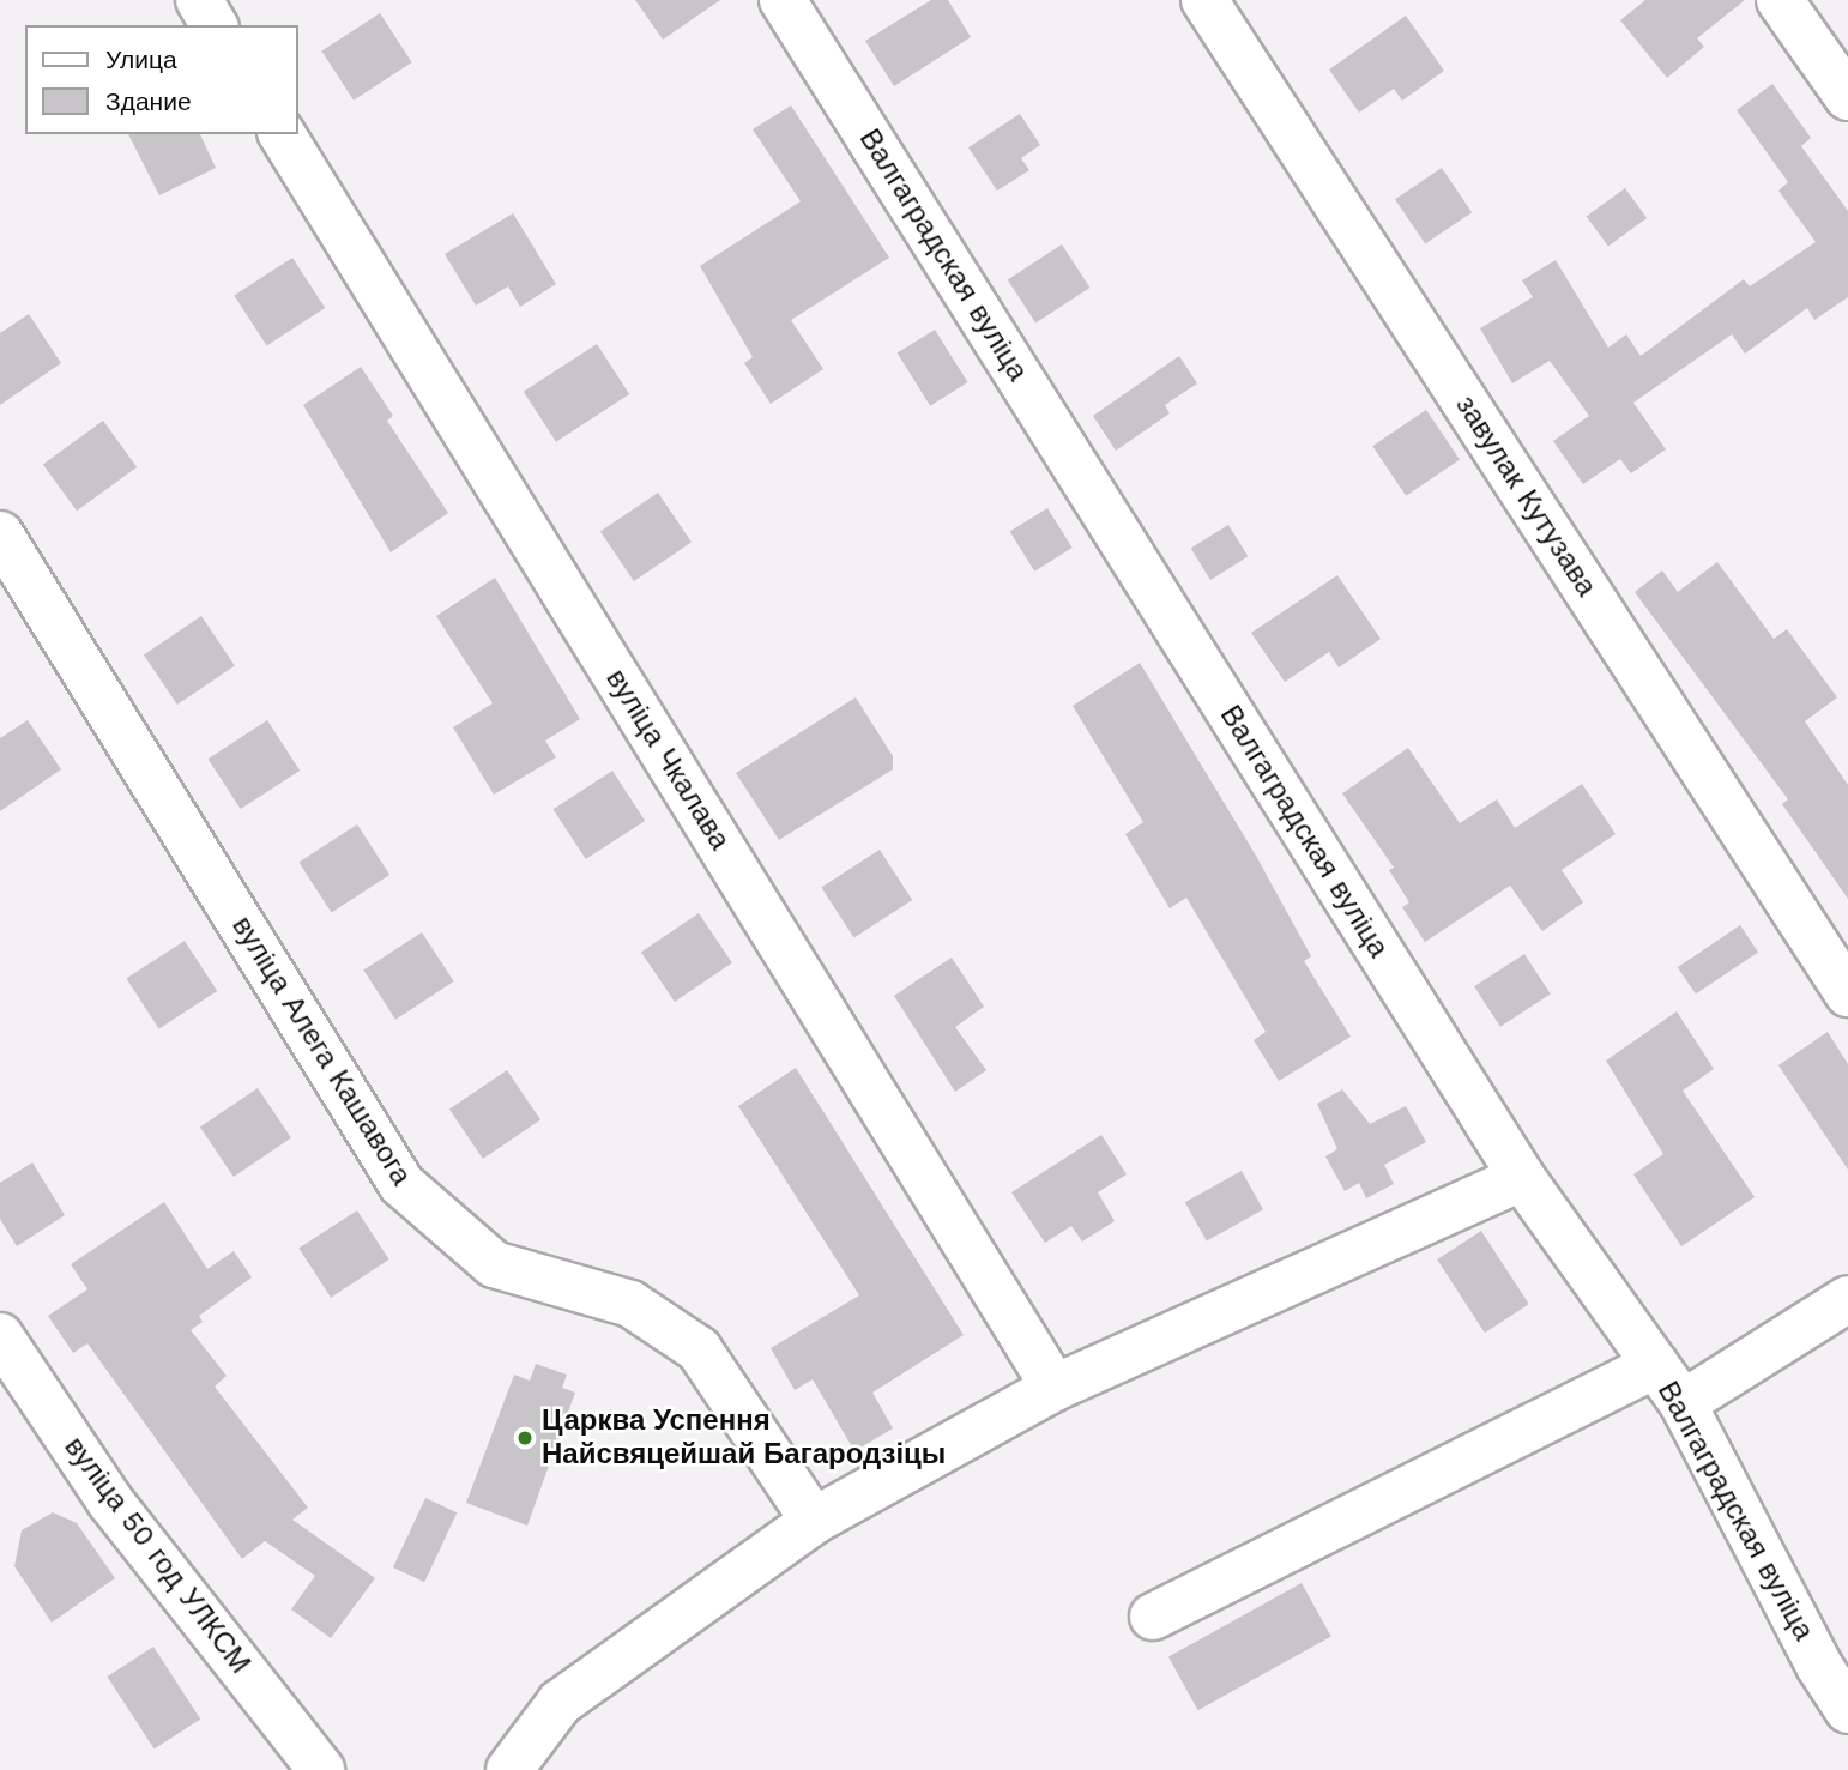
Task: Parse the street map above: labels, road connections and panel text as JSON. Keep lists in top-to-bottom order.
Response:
{
  "streets": {
    "street": [
      "Валгаградская вуліца",
      "завулак Кутузава",
      "вуліца Чкалава",
      "вуліца Алега Кашавога",
      "вуліца 50 год УЛКСМ"
    ]
  },
  "places": ["Царква Успення Найсвяцейшай Багародзіцы"],
  "legend": ["Улица", "Здание"]
}
